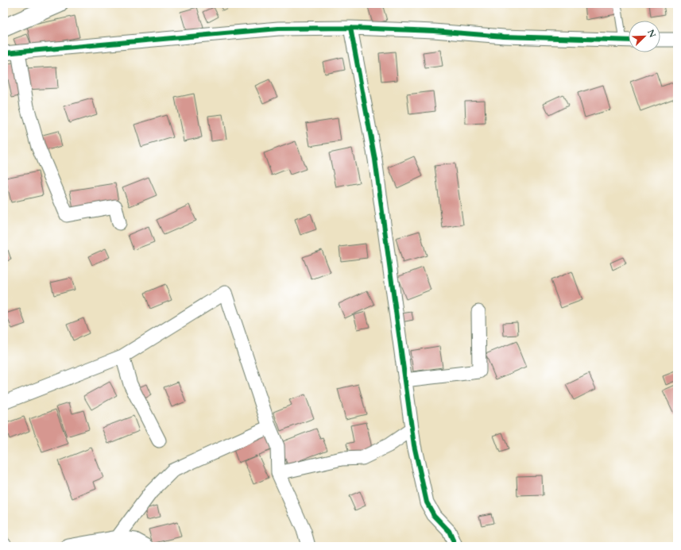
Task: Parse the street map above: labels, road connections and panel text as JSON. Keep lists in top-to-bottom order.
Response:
{
  "north": "top right"
}
